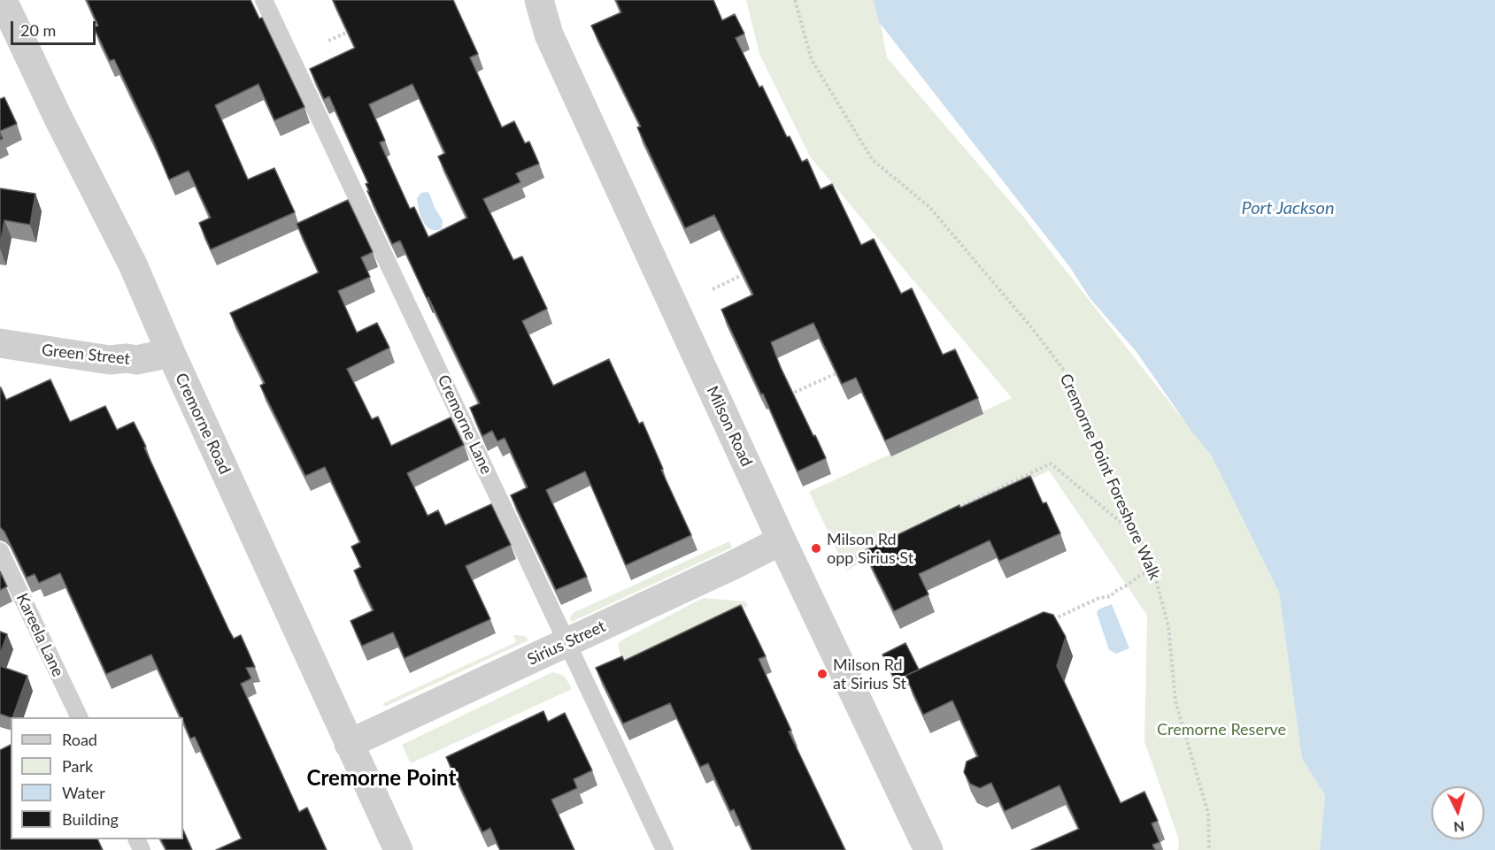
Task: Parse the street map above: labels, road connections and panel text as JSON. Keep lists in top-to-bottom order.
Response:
{
  "streets": {
    "street": [
      "Green Street",
      "Cremorne Road",
      "Milson Road",
      "Sirius Street"
    ],
    "lane": ["Cremorne Lane", "Kareela Lane"],
    "path": ["Cremorne Point Foreshore Walk"]
  },
  "crossings": [
    ["Green Street", "Cremorne Road"],
    ["Cremorne Road", "Sirius Street"],
    ["Cremorne Lane", "Sirius Street"],
    ["Milson Road", "Sirius Street"]
  ],
  "districts": ["Cremorne Point"],
  "water": ["Port Jackson"],
  "parks": ["Cremorne Reserve"],
  "places": ["Milson Rd opp Sirius St", "Milson Rd at Sirius St"],
  "legend": [
    "Road",
    "Park",
    "Water",
    "Building"
  ],
  "scale_bar": "20 m",
  "north": "bottom"
}
